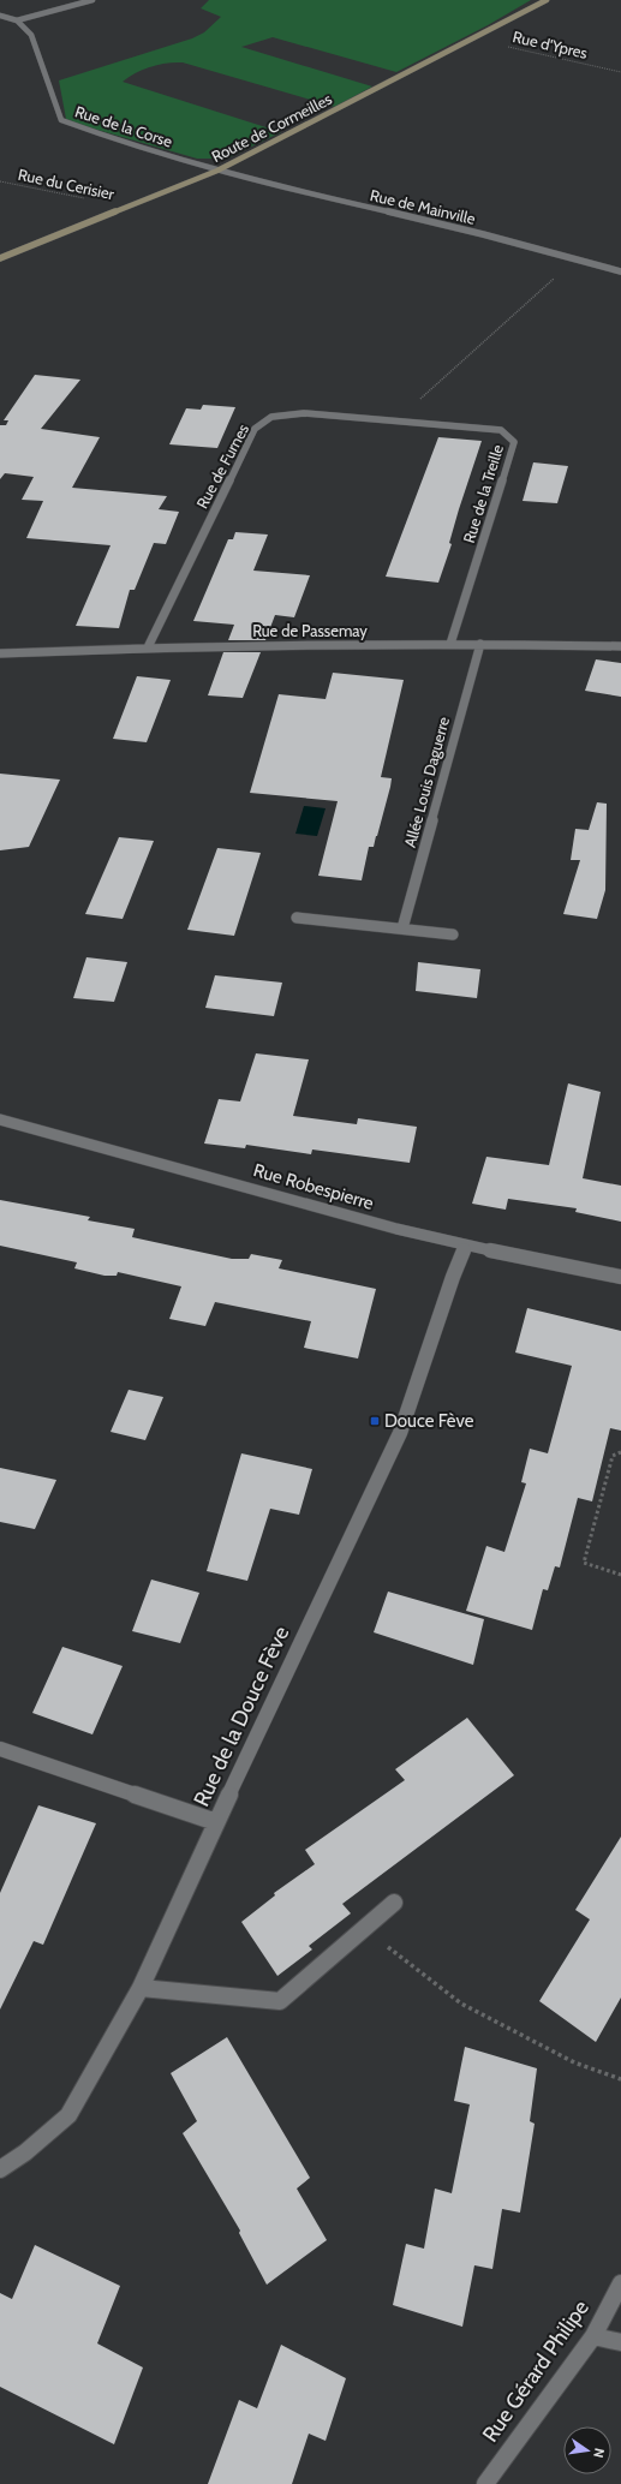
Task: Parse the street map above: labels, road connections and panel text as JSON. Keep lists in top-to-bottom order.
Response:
{
  "streets": {
    "main road": ["Route de Cormeilles"],
    "street": [
      "Rue de la Corse",
      "Rue de Mainville",
      "Rue de Furnes",
      "Rue de la Treille",
      "Rue de Passemay",
      "Allée Louis Daguerre",
      "Rue Robespierre",
      "Rue de la Douce Fève",
      "Rue Gérard Philipe"
    ],
    "path": ["Rue d'Ypres", "Rue du Cerisier"]
  },
  "crossings": [
    ["Rue d'Ypres", "Route de Cormeilles"],
    ["Rue de la Corse", "Route de Cormeilles"],
    ["Rue de la Corse", "Rue de Mainville"],
    ["Route de Cormeilles", "Rue du Cerisier"],
    ["Route de Cormeilles", "Rue de Mainville"],
    ["Rue de Furnes", "Rue de la Treille"],
    ["Rue de Furnes", "Rue de Passemay"],
    ["Rue de la Treille", "Rue de Passemay"],
    ["Rue de Passemay", "Allée Louis Daguerre"],
    ["Rue Robespierre", "Rue de la Douce Fève"]
  ],
  "places": {
    "transit": ["Douce Fève"]
  },
  "north": "right"
}
